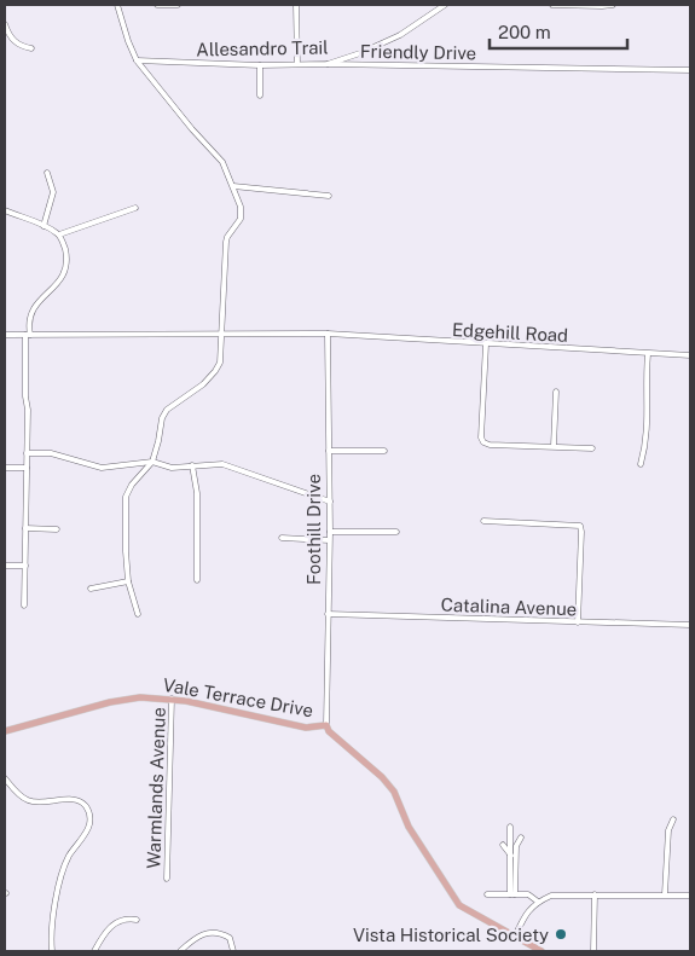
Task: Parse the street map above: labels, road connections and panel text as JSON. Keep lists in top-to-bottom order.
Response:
{
  "streets": {
    "main road": ["Vale Terrace Drive"],
    "street": [
      "Allesandro Trail",
      "Friendly Drive",
      "Edgehill Road",
      "Foothill Drive",
      "Catalina Avenue",
      "Warmlands Avenue"
    ]
  },
  "crossings": [
    ["Allesandro Trail", "Friendly Drive"],
    ["Edgehill Road", "Foothill Drive"],
    ["Foothill Drive", "Catalina Avenue"],
    ["Foothill Drive", "Vale Terrace Drive"],
    ["Vale Terrace Drive", "Warmlands Avenue"]
  ],
  "places": ["Vista Historical Society"],
  "scale_bar": "200 m"
}
